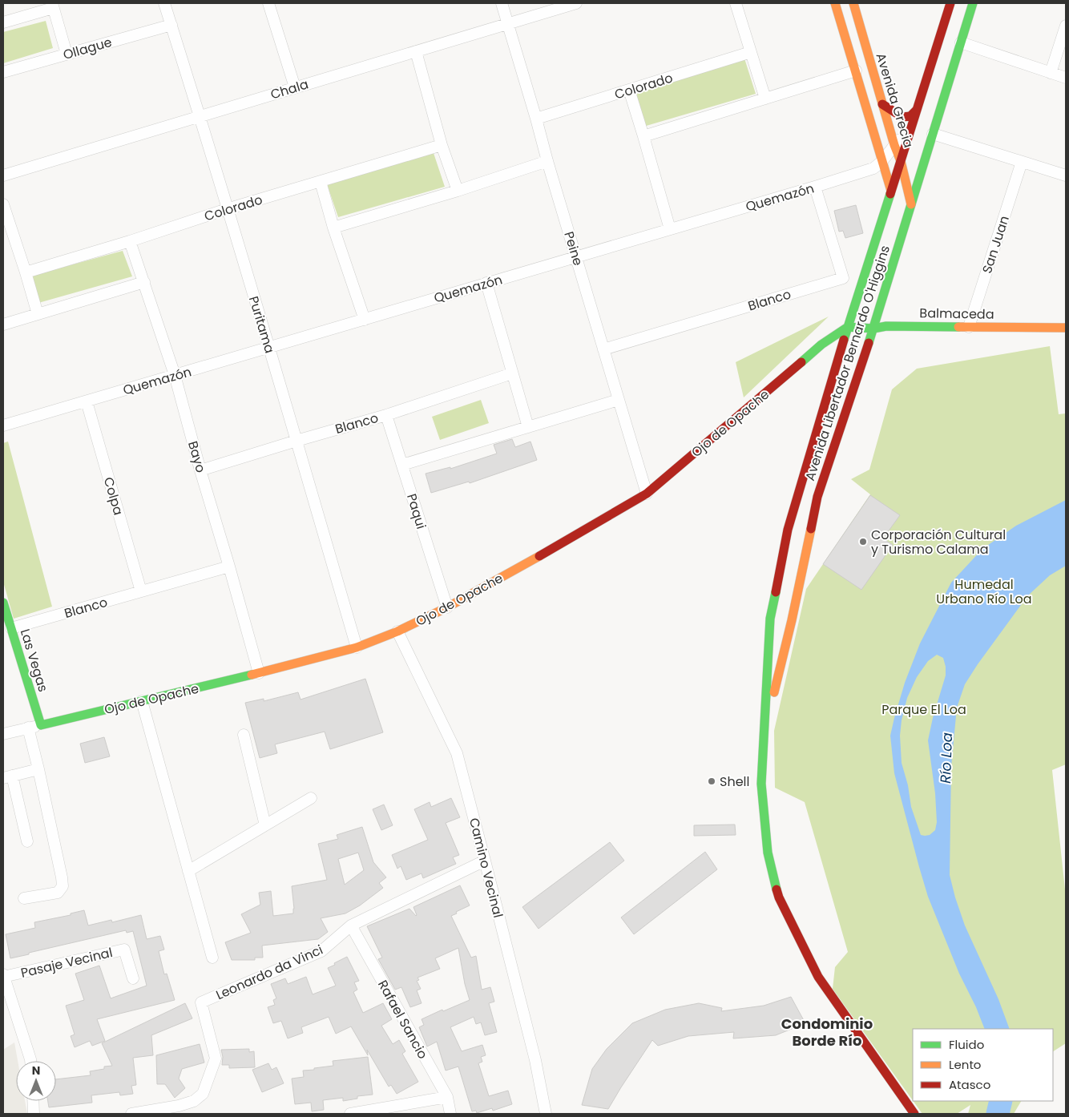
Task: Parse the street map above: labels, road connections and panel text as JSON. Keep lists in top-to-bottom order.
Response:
{
  "streets": {
    "main road": [
      "Avenida Grecia",
      "Balmaceda",
      "Avenida Libertador Bernardo O'Higgins",
      "Ojo de Opache",
      "Las Vegas"
    ],
    "street": [
      "Ollague",
      "Colorado",
      "Chala",
      "Quemazón",
      "San Juan",
      "Peine",
      "Blanco",
      "Puritama",
      "Bayo",
      "Colpa",
      "Paqui",
      "Camino Vecinal",
      "Pasaje Vecinal",
      "Leonardo da Vinci",
      "Rafael Sancio"
    ]
  },
  "crossings": [
    ["Ollague", "Puritama"],
    ["Colorado", "Peine"],
    ["Colorado", "Puritama"],
    ["Colorado", "Bayo"],
    ["Chala", "Peine"],
    ["Chala", "Puritama"],
    ["Avenida Grecia", "Quemazón"],
    ["Avenida Grecia", "Avenida Libertador Bernardo O'Higgins"],
    ["Quemazón", "Peine"],
    ["Quemazón", "Blanco"],
    ["Quemazón", "Puritama"],
    ["Quemazón", "Avenida Libertador Bernardo O'Higgins"],
    ["Quemazón", "Bayo"],
    ["Quemazón", "Colpa"],
    ["San Juan", "Balmaceda"],
    ["Peine", "Blanco"],
    ["Peine", "Ojo de Opache"],
    ["Blanco", "Puritama"],
    ["Blanco", "Bayo"],
    ["Blanco", "Colpa"],
    ["Blanco", "Paqui"],
    ["Blanco", "Las Vegas"],
    ["Balmaceda", "Avenida Libertador Bernardo O'Higgins"],
    ["Balmaceda", "Ojo de Opache"],
    ["Puritama", "Ojo de Opache"],
    ["Avenida Libertador Bernardo O'Higgins", "Ojo de Opache"],
    ["Ojo de Opache", "Bayo"],
    ["Ojo de Opache", "Paqui"],
    ["Ojo de Opache", "Las Vegas"],
    ["Ojo de Opache", "Camino Vecinal"],
    ["Camino Vecinal", "Leonardo da Vinci"],
    ["Leonardo da Vinci", "Rafael Sancio"]
  ],
  "districts": ["Condominio Borde Río"],
  "water": ["Río Loa"],
  "parks": ["Humedal Urbano Río Loa", "Parque El Loa"],
  "places": ["Corporación Cultural y Turismo Calama", "Shell"],
  "legend": ["Fluido", "Lento", "Atasco"],
  "north": "top"
}
